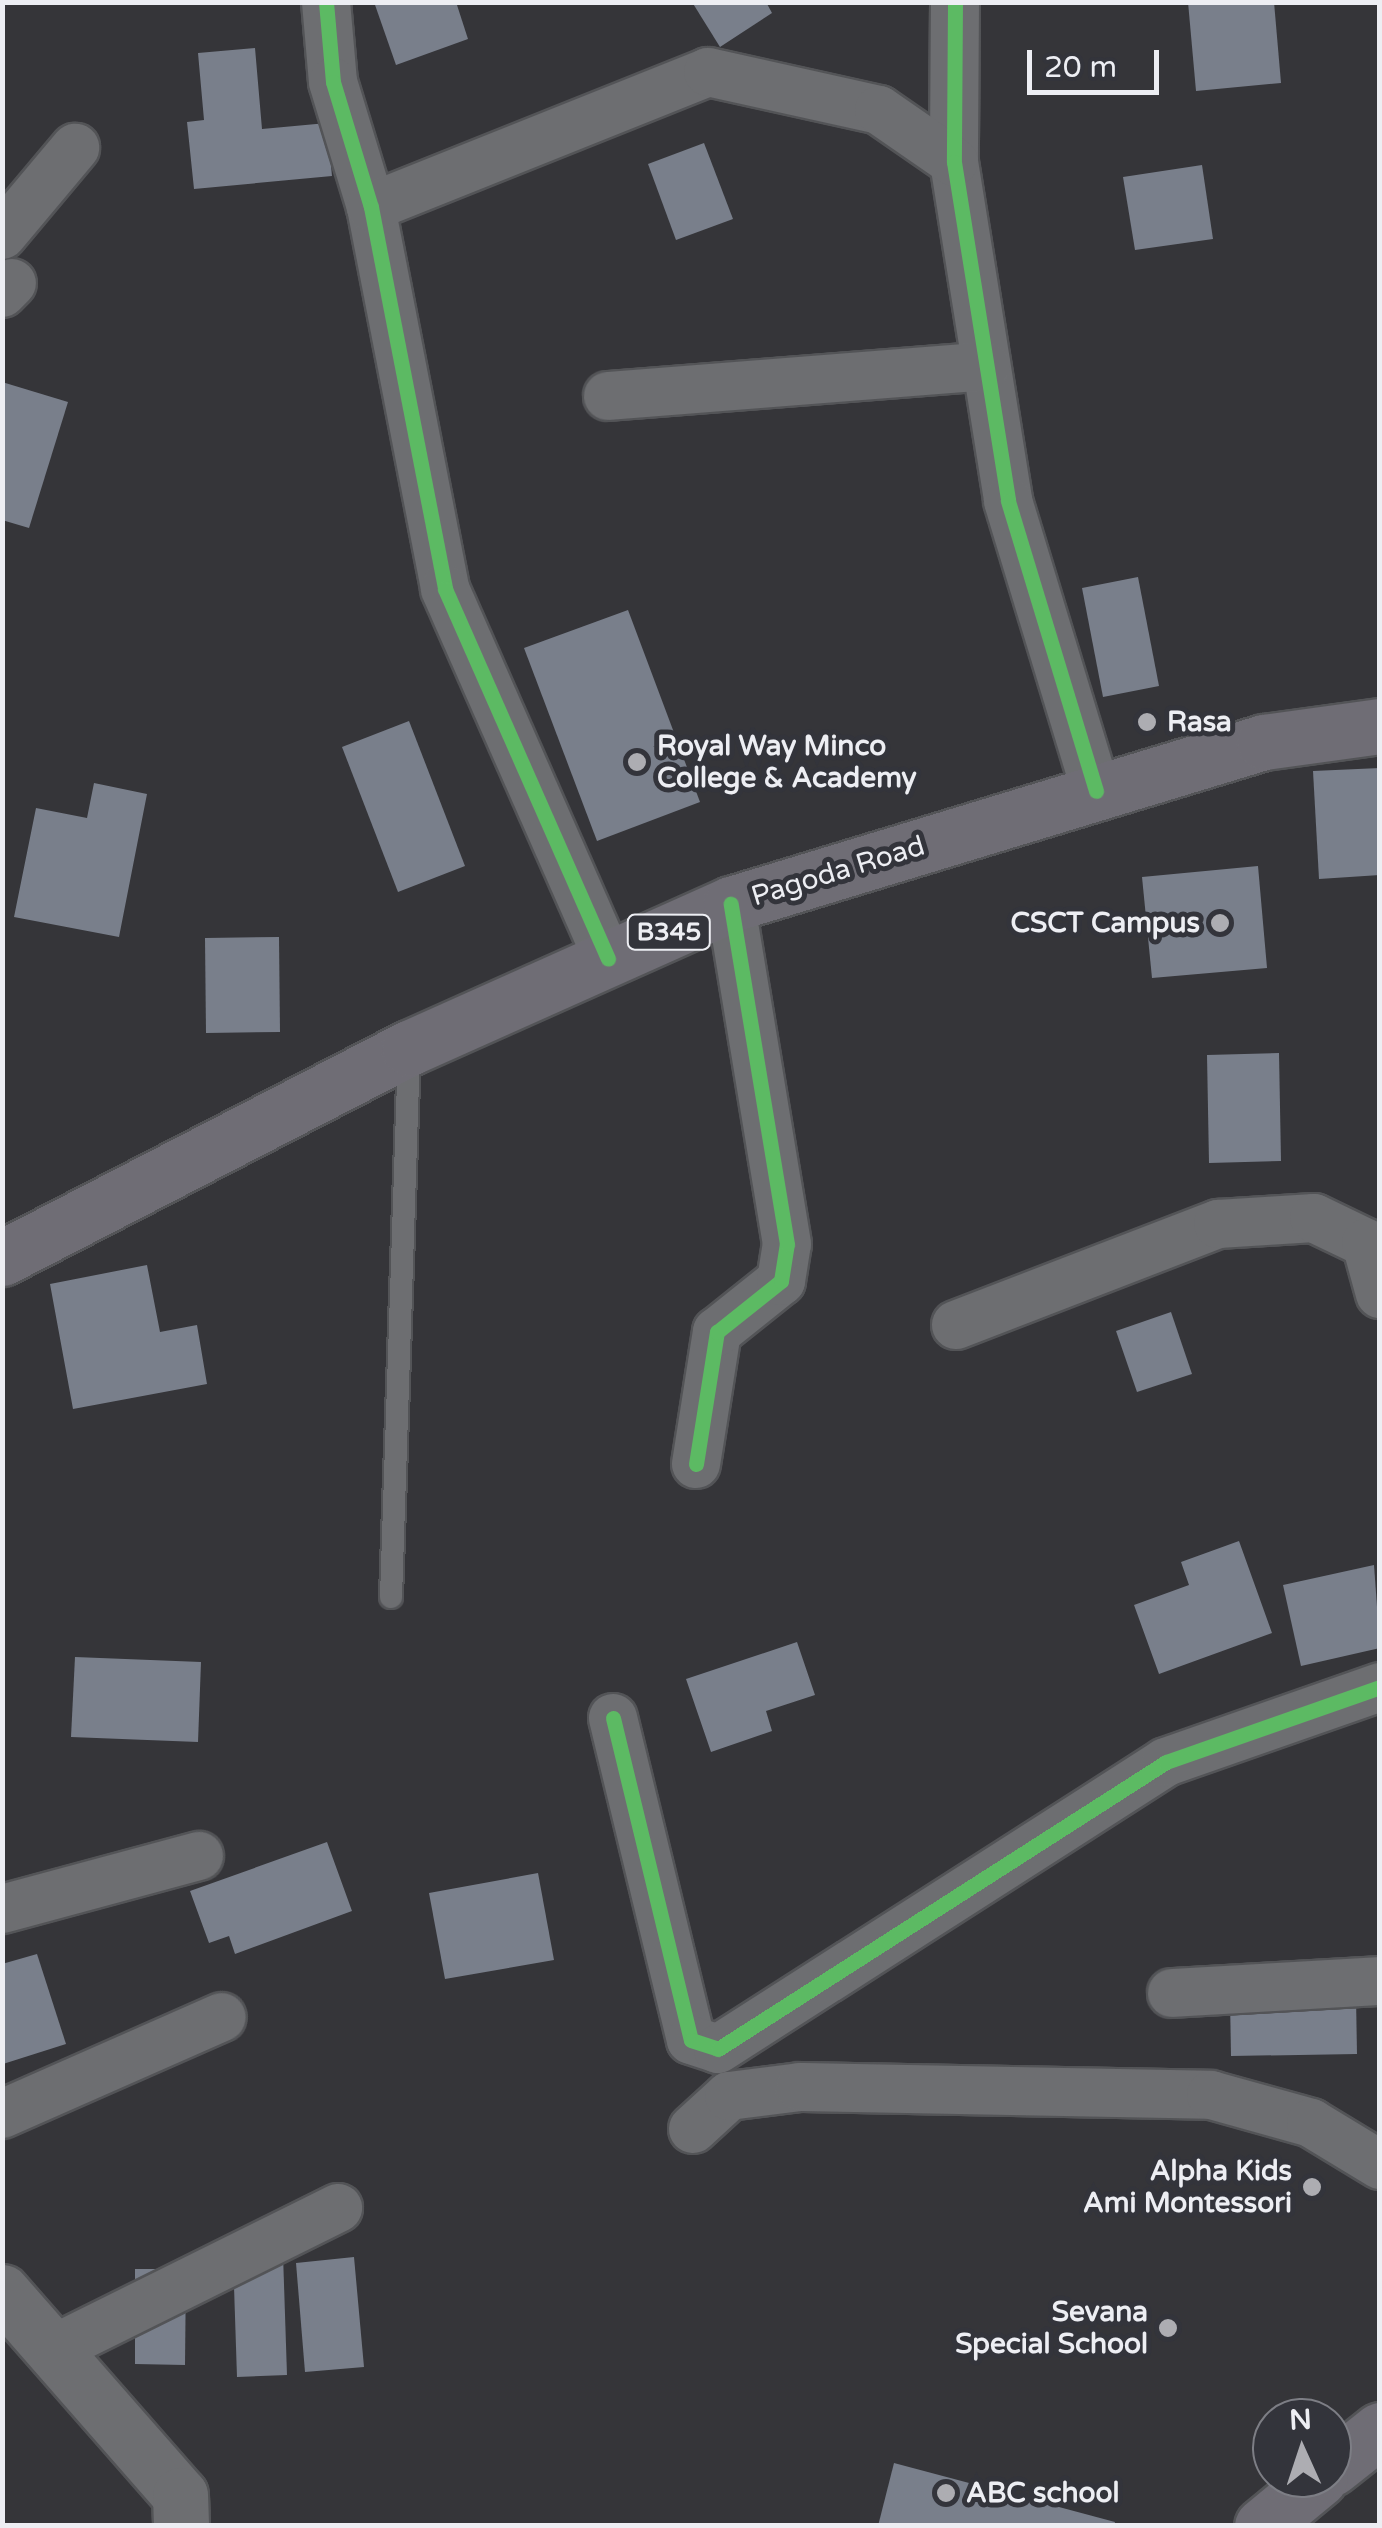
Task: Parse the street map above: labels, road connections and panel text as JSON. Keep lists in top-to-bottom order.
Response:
{
  "streets": {
    "main road": ["Pagoda Road", "B345"]
  },
  "places": [
    "Rasa",
    "Royal Way Minco College & Academy",
    "CSCT Campus",
    "Alpha Kids Ami Montessori",
    "Sevana Special School",
    "ABC school"
  ],
  "scale_bar": "20 m",
  "north": "top"
}
